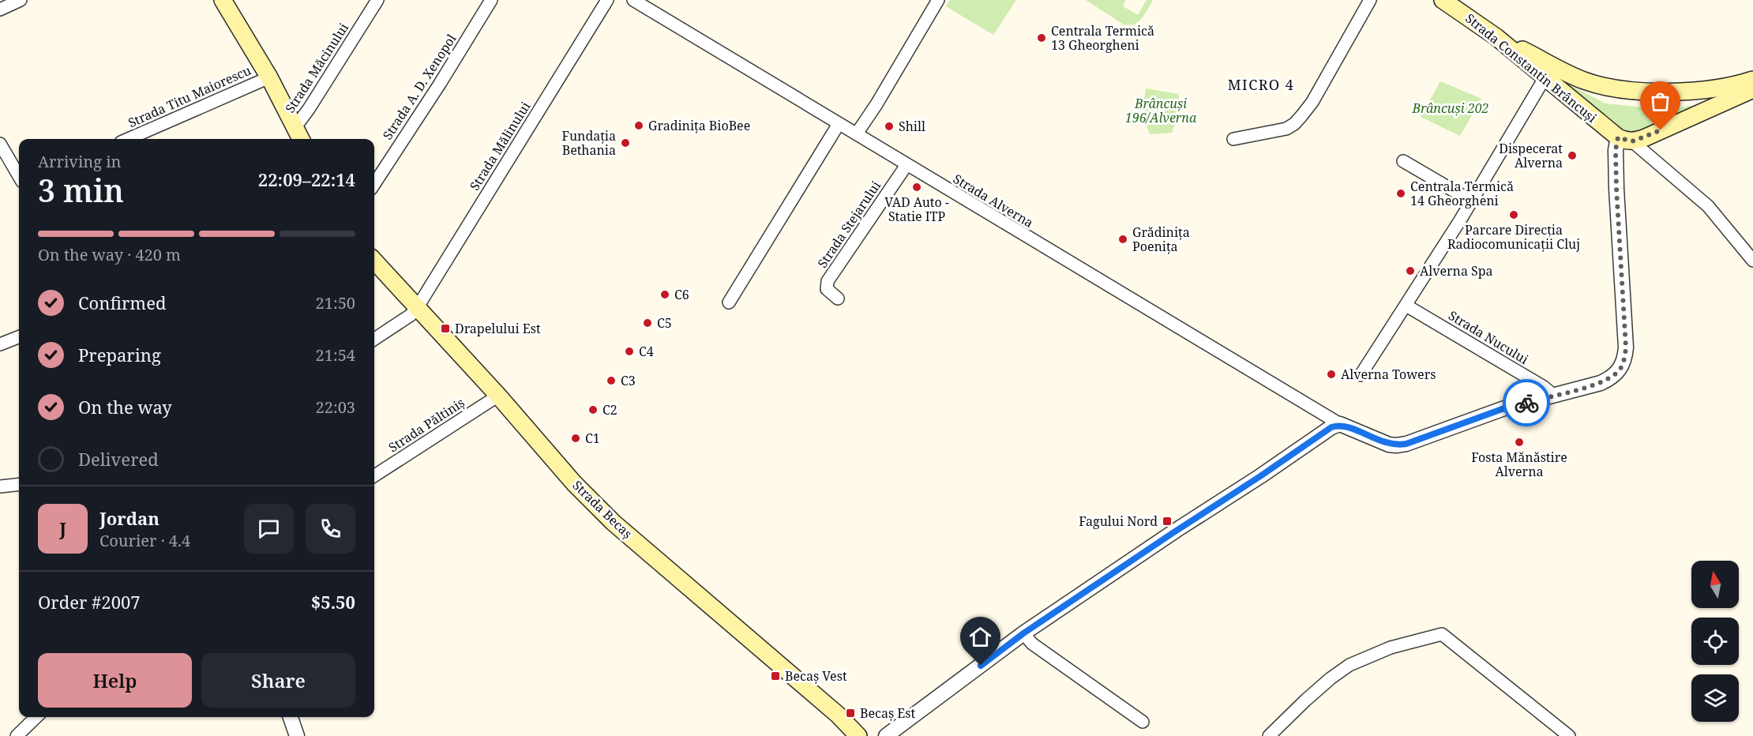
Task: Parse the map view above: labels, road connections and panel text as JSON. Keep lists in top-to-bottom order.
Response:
{
  "streets": {
    "main road": ["Strada Constantin Brâncuși", "Strada Becaș"],
    "street": [
      "Strada Măcinului",
      "Strada A. D. Xenopol",
      "Strada Titu Maiorescu",
      "Strada Mălinului",
      "Strada Alverna",
      "Strada Stejarului",
      "Strada Nucului",
      "Strada Păltiniș"
    ]
  },
  "crossings": [
    ["Strada Mălinului", "Strada Becaș"],
    ["Strada Alverna", "Strada Stejarului"],
    ["Strada Păltiniș", "Strada Becaș"]
  ],
  "districts": ["MICRO 4"],
  "parks": ["Brâncuși 196/Alverna", "Brâncuși 202"],
  "places": {
    "other": [
      "Centrala Termică 13 Gheorgheni",
      "Gradinița BioBee",
      "Shill",
      "Fundația Bethania",
      "Dispecerat Alverna",
      "VAD Auto - Statie ITP",
      "Centrala Termică 14 Gheorgheni",
      "Parcare Direcția Radiocomunicații Cluj",
      "Grădinița Poenița",
      "Alverna Spa",
      "C6",
      "C5",
      "C4",
      "Alverna Towers",
      "C3",
      "C2",
      "C1",
      "Fosta Mănăstire Alverna"
    ],
    "transit": [
      "Drapelului Est",
      "Fagului Nord",
      "Becaș Vest",
      "Becaș Est"
    ]
  },
  "north": "top",
  "page": {
    "heading": ["3 min", "Arriving in", "22:09–22:14"],
    "panel": [
      "Jordan",
      "Courier · 4.4",
      "Order #2007",
      "$5.50"
    ],
    "bar": "On the way · 420 m",
    "list": [
      ["Confirmed", "21:50"],
      ["Preparing", "21:54"],
      ["On the way", "22:03"],
      "Delivered"
    ],
    "round": "J",
    "buttons": ["Help", "Share"]
  }
}
